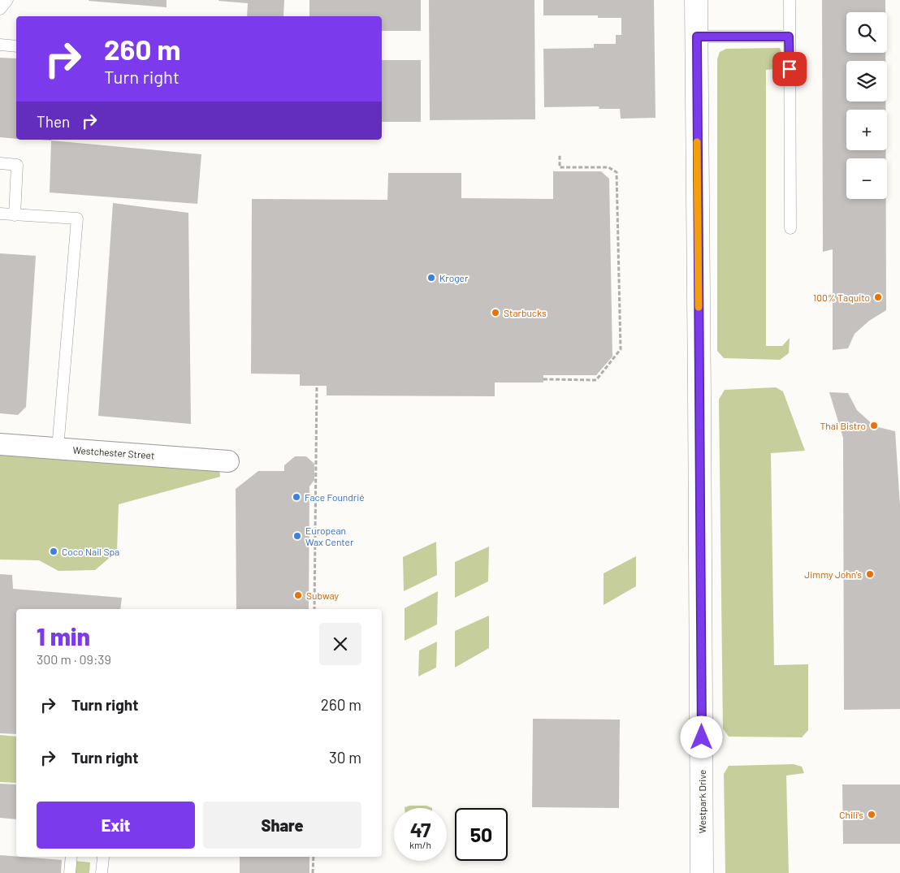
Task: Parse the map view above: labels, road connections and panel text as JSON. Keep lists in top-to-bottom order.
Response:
{
  "streets": {
    "main road": ["Westpark Drive"],
    "street": ["Westchester Street"]
  },
  "places": [
    "Kroger",
    "100% Taquito",
    "Starbucks",
    "Thai Bistro",
    "Face Foundrié",
    "European Wax Center",
    "Coco Nail Spa",
    "Jimmy John's",
    "Subway",
    "Chili's"
  ],
  "page": {
    "map_buttons": ["+", "−"],
    "turn": ["260 m", "Turn right"],
    "then": "Then",
    "heading": ["1 min", "300 m · 09:39"],
    "list": [
      {
        "name": "Turn right",
        "value": "260 m"
      },
      {
        "name": "Turn right",
        "value": "30 m"
      }
    ],
    "buttons": ["Exit", "Share"],
    "speed": "47 km/h",
    "limit": "50"
  }
}
